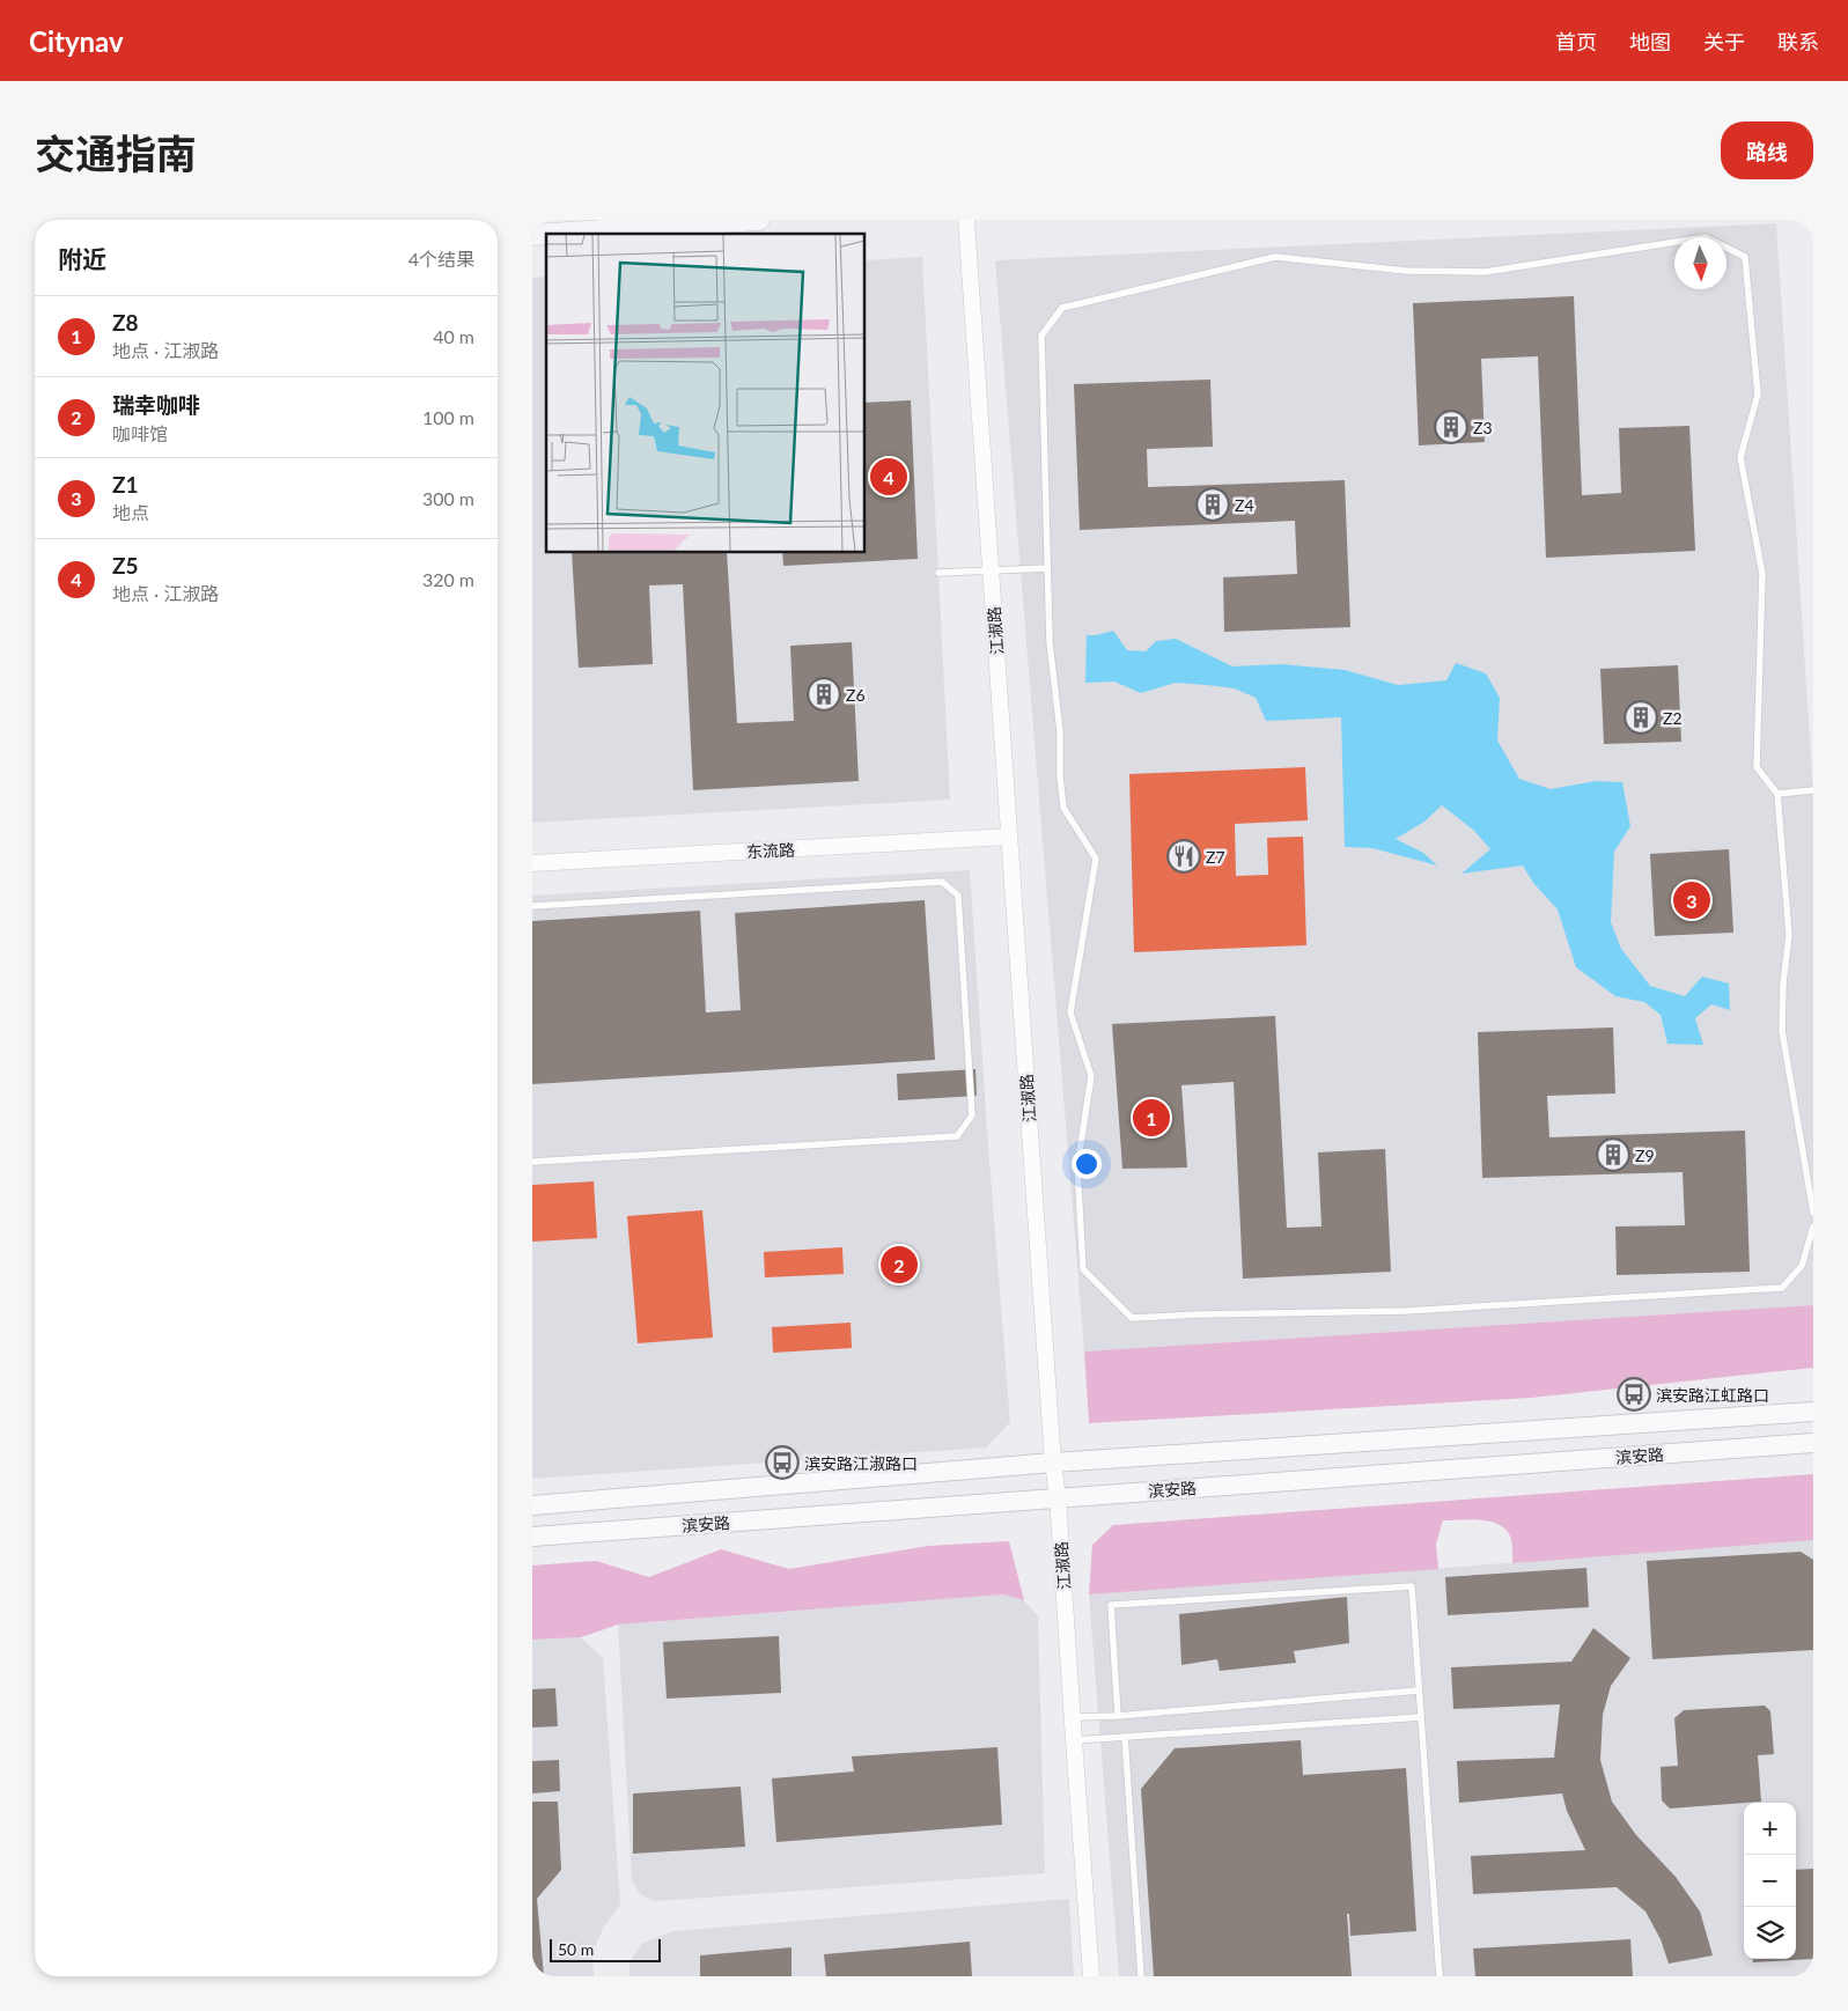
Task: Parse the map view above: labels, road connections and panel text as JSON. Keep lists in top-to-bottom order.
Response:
{
  "streets": {
    "main road": ["滨安路"],
    "street": ["江淑路", "东流路"]
  },
  "crossings": [
    ["江淑路", "东流路"],
    ["江淑路", "滨安路"]
  ],
  "places": {
    "building": [
      "Z3",
      "Z4",
      "Z6",
      "Z2",
      "Z9"
    ],
    "restaurant": ["Z7"],
    "bus stop": ["滨安路江虹路口", "滨安路江淑路口"]
  },
  "scale_bar": "50 m",
  "north": "bottom",
  "page": {
    "header": "Citynav",
    "nav": [
      "首页",
      "地图",
      "关于",
      "联系"
    ],
    "title": "交通指南",
    "buttons": "路线",
    "heading": ["附近", "4个结果"],
    "list": [
      {
        "mark": "1",
        "name": "Z8",
        "note": "地点 · 江淑路",
        "value": "40 m"
      },
      {
        "mark": "2",
        "name": "瑞幸咖啡",
        "note": "咖啡馆",
        "value": "100 m"
      },
      {
        "mark": "3",
        "name": "Z1",
        "note": "地点",
        "value": "300 m"
      },
      {
        "mark": "4",
        "name": "Z5",
        "note": "地点 · 江淑路",
        "value": "320 m"
      }
    ],
    "pins": [
      "4",
      "3",
      "1",
      "2"
    ],
    "map_buttons": ["+", "−"],
    "scale": "50 m"
  }
}
